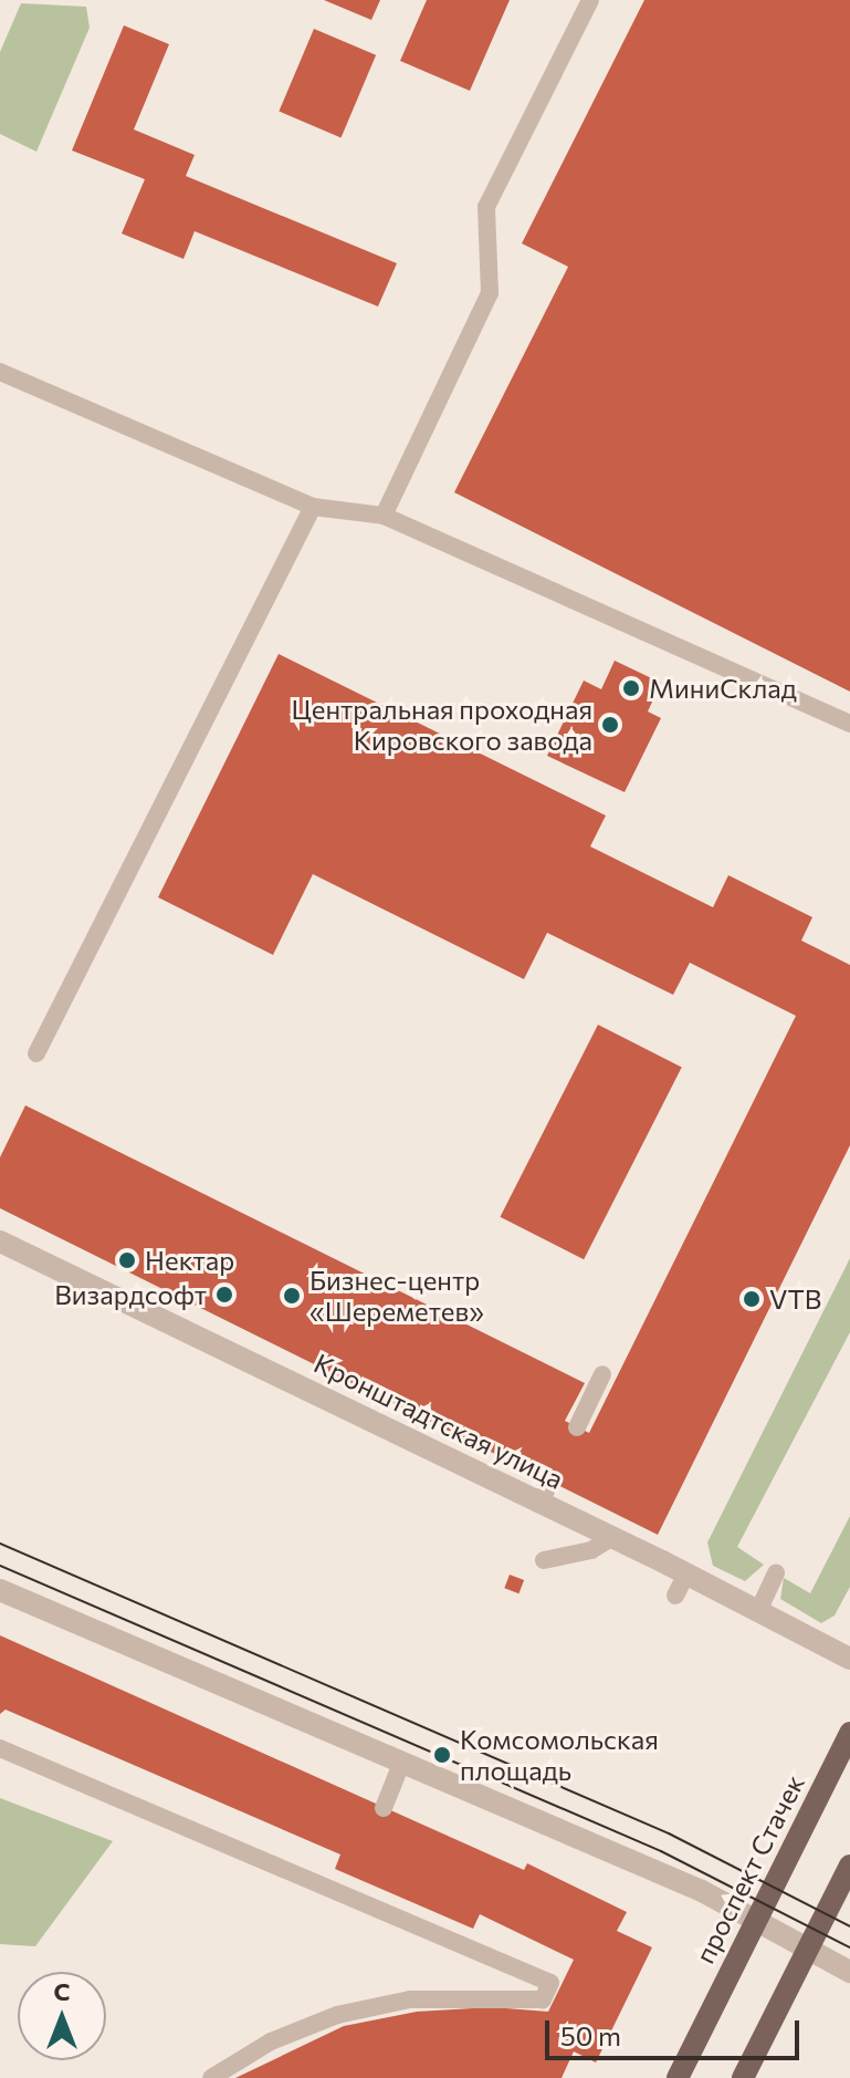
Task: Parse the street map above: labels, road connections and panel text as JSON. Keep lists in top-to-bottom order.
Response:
{
  "streets": {
    "main road": ["проспект Стачек"],
    "street": ["Кронштадтская улица"]
  },
  "places": [
    "МиниСклад",
    "Центральная проходная Кировского завода",
    "Нектар",
    "Визардсофт",
    "Бизнес-центр «Шереметев»",
    "VTB",
    "Комсомольская площадь"
  ],
  "scale_bar": "50 m",
  "north": "top"
}
